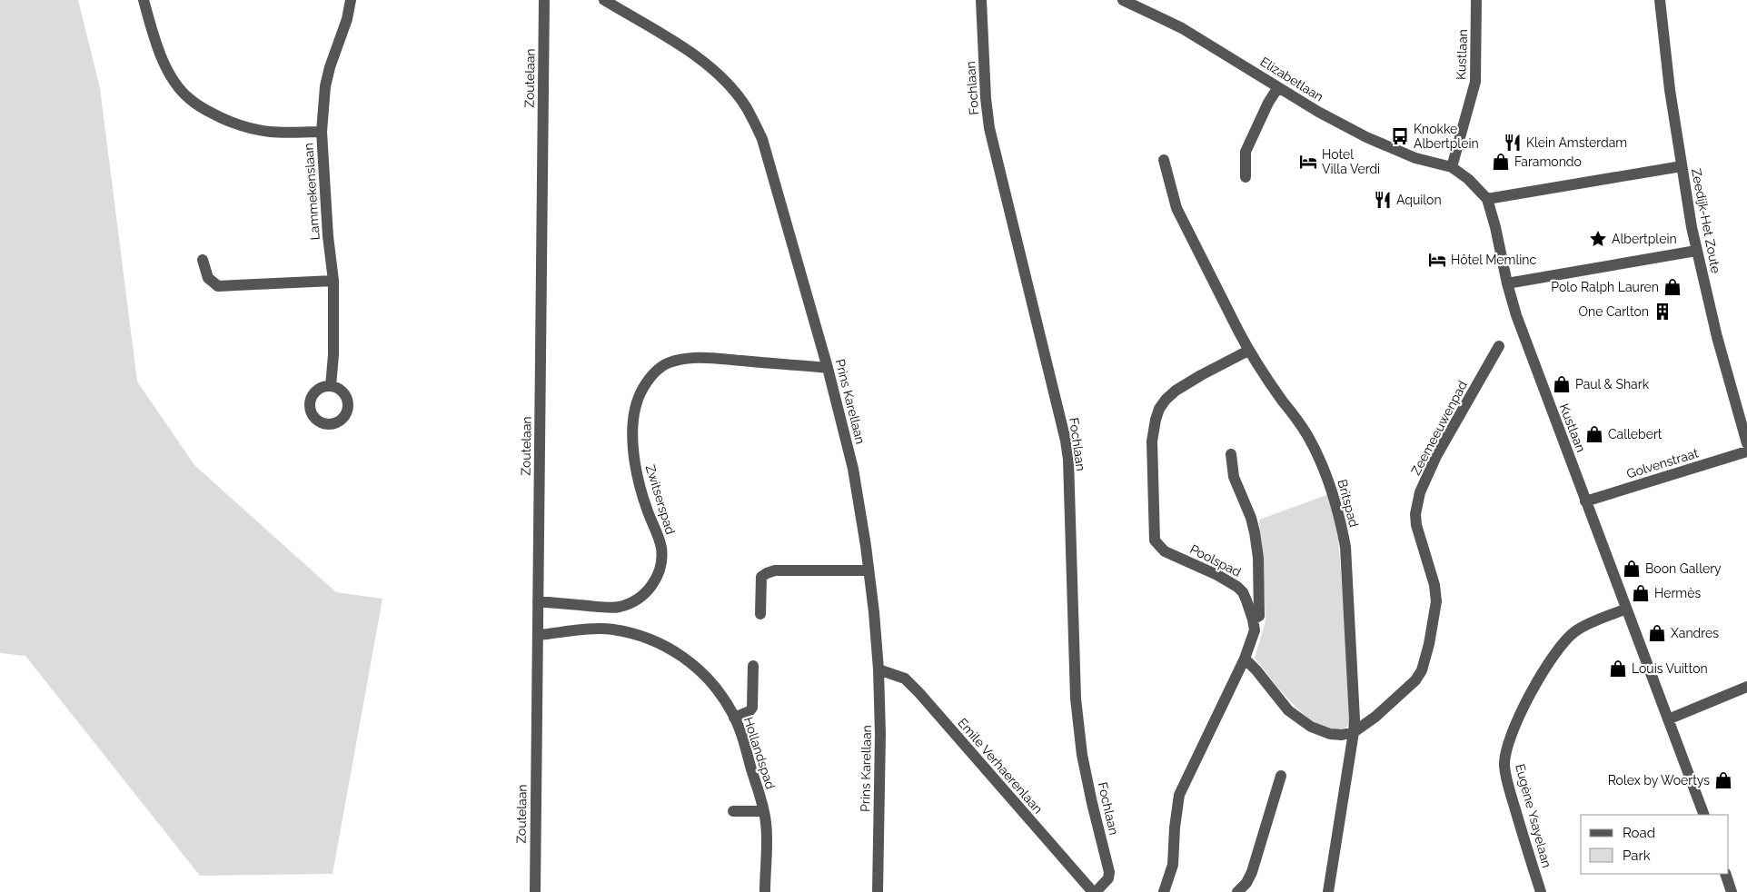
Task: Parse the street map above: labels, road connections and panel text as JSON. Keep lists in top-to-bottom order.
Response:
{
  "streets": {
    "street": [
      "Kustlaan",
      "Zoutelaan",
      "Elizabetlaan",
      "Fochlaan",
      "Lammekenslaan",
      "Zeedijk-Het Zoute",
      "Prins Karellaan",
      "Zeemeeuwenpad",
      "Golvenstraat",
      "Zwitserspad",
      "Britspad",
      "Poolspad",
      "Hollandspad",
      "Emile Verhaerenlaan",
      "Eugène Ysayelaan"
    ]
  },
  "crossings": [
    ["Kustlaan", "Elizabetlaan"],
    ["Kustlaan", "Golvenstraat"],
    ["Kustlaan", "Eugène Ysayelaan"],
    ["Zoutelaan", "Zwitserspad"],
    ["Zoutelaan", "Hollandspad"],
    ["Fochlaan", "Emile Verhaerenlaan"],
    ["Prins Karellaan", "Zwitserspad"],
    ["Prins Karellaan", "Emile Verhaerenlaan"],
    ["Zeemeeuwenpad", "Britspad"],
    ["Britspad", "Poolspad"]
  ],
  "places": {
    "bus stop": ["Knokke Albertplein"],
    "restaurant": ["Klein Amsterdam", "Aquilon"],
    "hotel": ["Hotel Villa Verdi", "Hôtel Memlinc"],
    "shop": [
      "Faramondo",
      "Polo Ralph Lauren",
      "Paul & Shark",
      "Callebert",
      "Boon Gallery",
      "Hermès",
      "Xandres",
      "Louis Vuitton",
      "Rolex by Woertys"
    ],
    "place": ["Albertplein"],
    "building": ["One Carlton"]
  },
  "legend": ["Road", "Park"]
}
